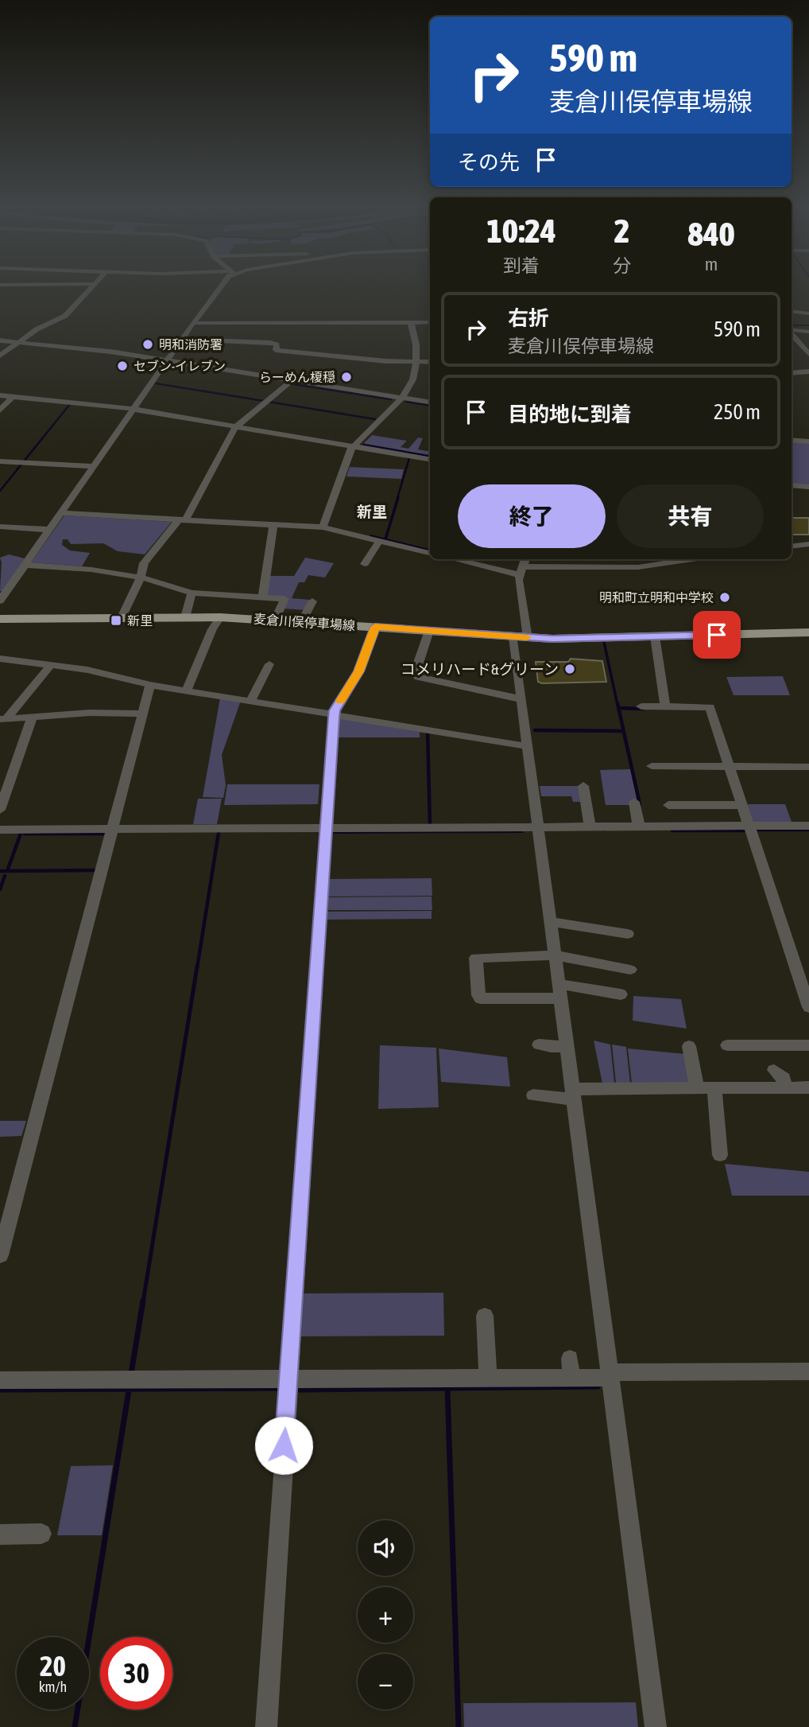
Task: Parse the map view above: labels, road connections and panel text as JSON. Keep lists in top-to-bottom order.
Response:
{
  "streets": {
    "main road": ["麦倉川俣停車場線"]
  },
  "districts": ["新里"],
  "places": {
    "other": [
      "明和消防署",
      "セブン-イレブン",
      "らーめん榎穏",
      "明和町立明和中学校",
      "コメリハード&グリーン"
    ],
    "transit": ["新里"]
  },
  "page": {
    "turn": ["590 m", "麦倉川俣停車場線"],
    "then": "その先",
    "eta": [
      "10:24",
      "到着",
      "2",
      "分",
      "840",
      "m"
    ],
    "list": [
      {
        "name": "右折",
        "note": "麦倉川俣停車場線",
        "value": "590 m"
      },
      {
        "name": "目的地に到着",
        "value": "250 m"
      }
    ],
    "buttons": ["終了", "共有"],
    "map_buttons": ["+", "−"],
    "speed": "20 km/h",
    "limit": "30"
  }
}
